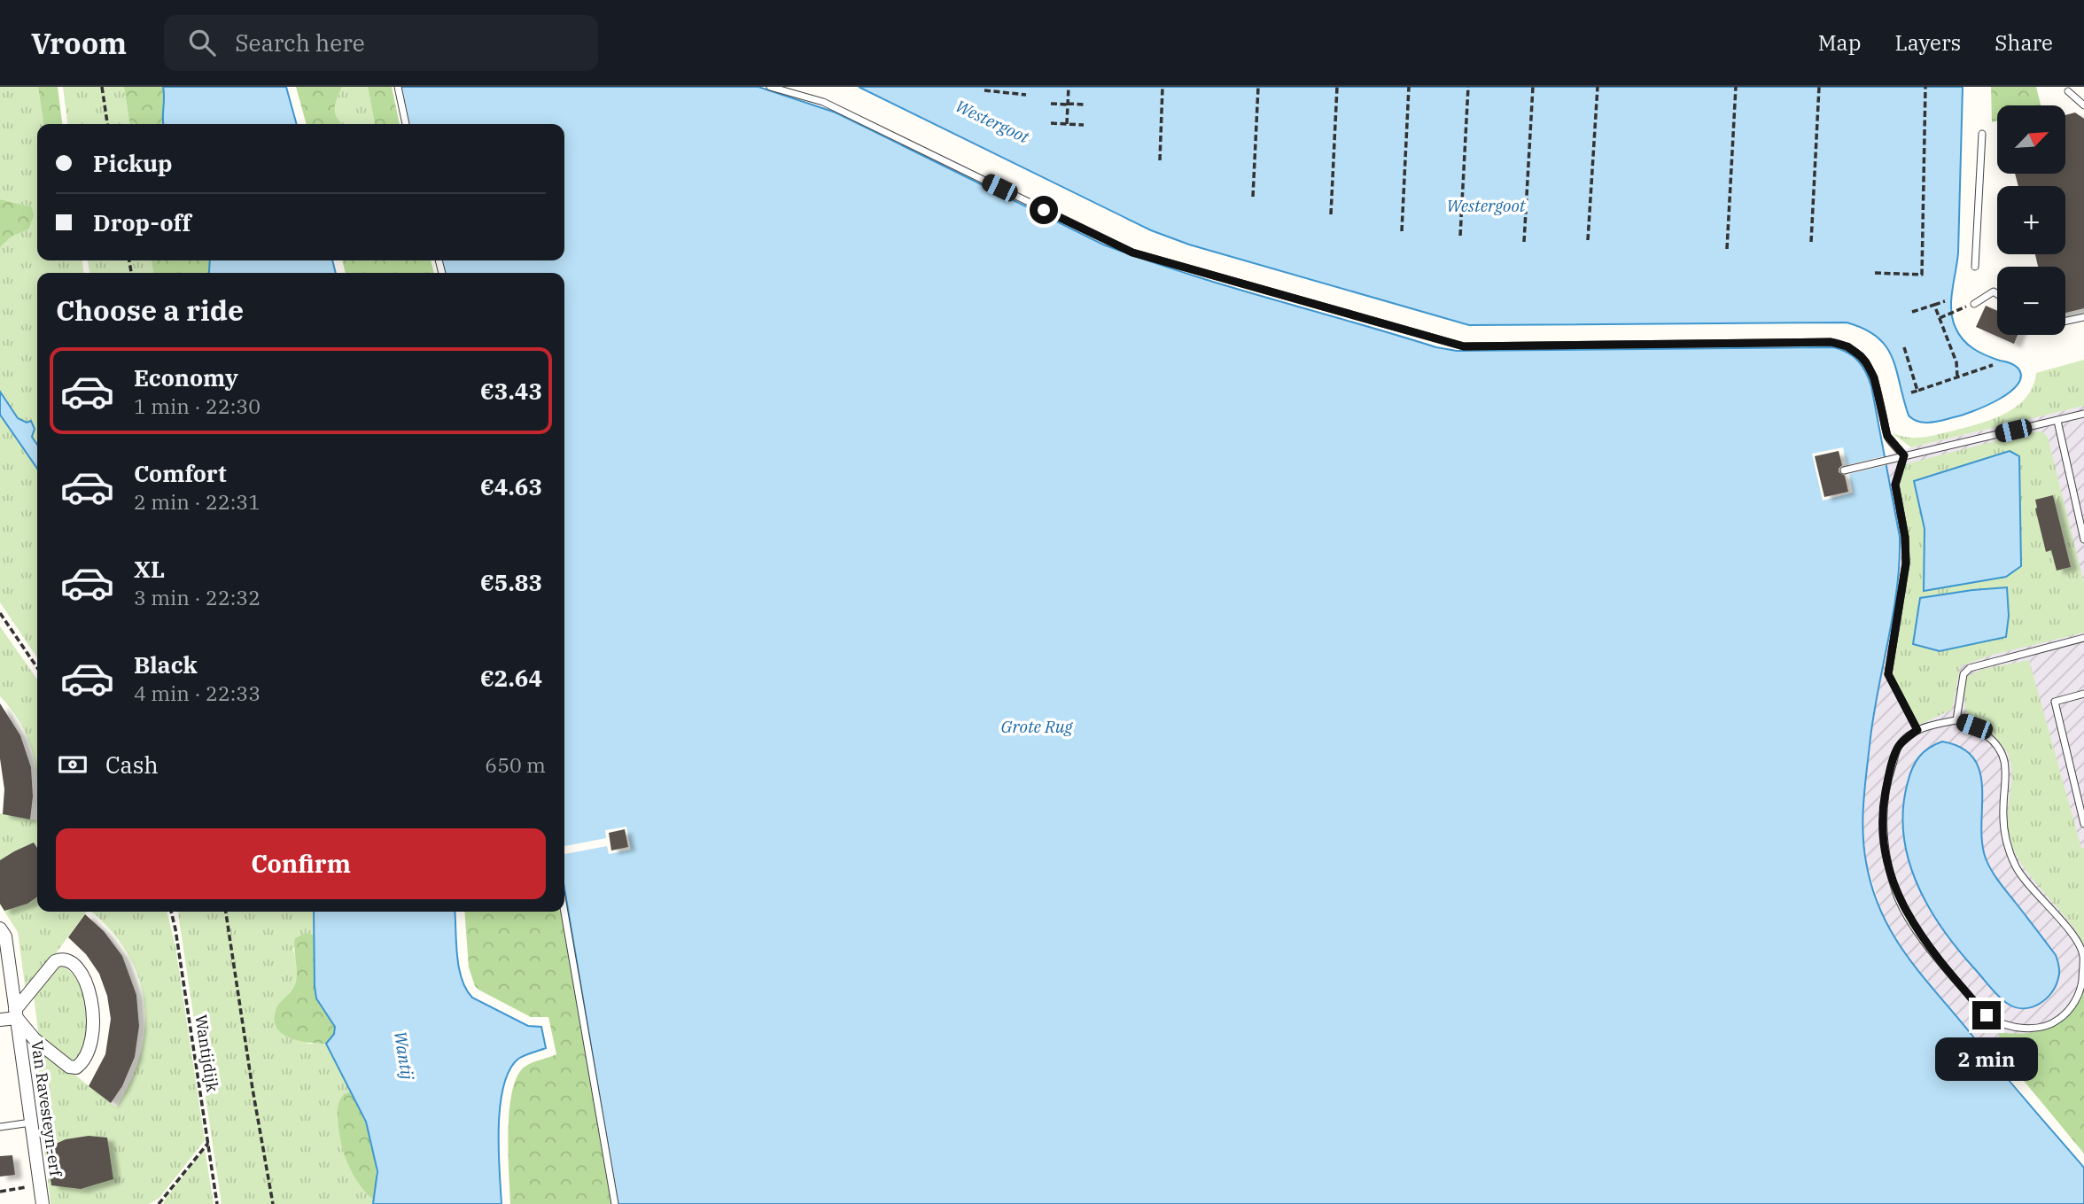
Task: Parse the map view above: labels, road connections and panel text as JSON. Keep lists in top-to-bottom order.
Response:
{
  "streets": {
    "street": ["Van Ravesteyn-erf"],
    "path": ["Wantijdijk"]
  },
  "water": ["Westergoot", "Grote Rug", "Wantij"],
  "north": "top right",
  "page": {
    "header": "Vroom",
    "search": "Search here",
    "nav": ["Map", "Layers", "Share"],
    "map_buttons": ["+", "−"],
    "banner": ["Pickup", "Drop-off"],
    "heading": "Choose a ride",
    "list": [
      {
        "name": "Economy",
        "note": "1 min · 22:30",
        "value": "€3.43"
      },
      {
        "name": "Comfort",
        "note": "2 min · 22:31",
        "value": "€4.63"
      },
      {
        "name": "XL",
        "note": "3 min · 22:32",
        "value": "€5.83"
      },
      {
        "name": "Black",
        "note": "4 min · 22:33",
        "value": "€2.64"
      }
    ],
    "pay": ["Cash", "650 m"],
    "buttons": "Confirm",
    "bubble": "2 min"
  }
}
